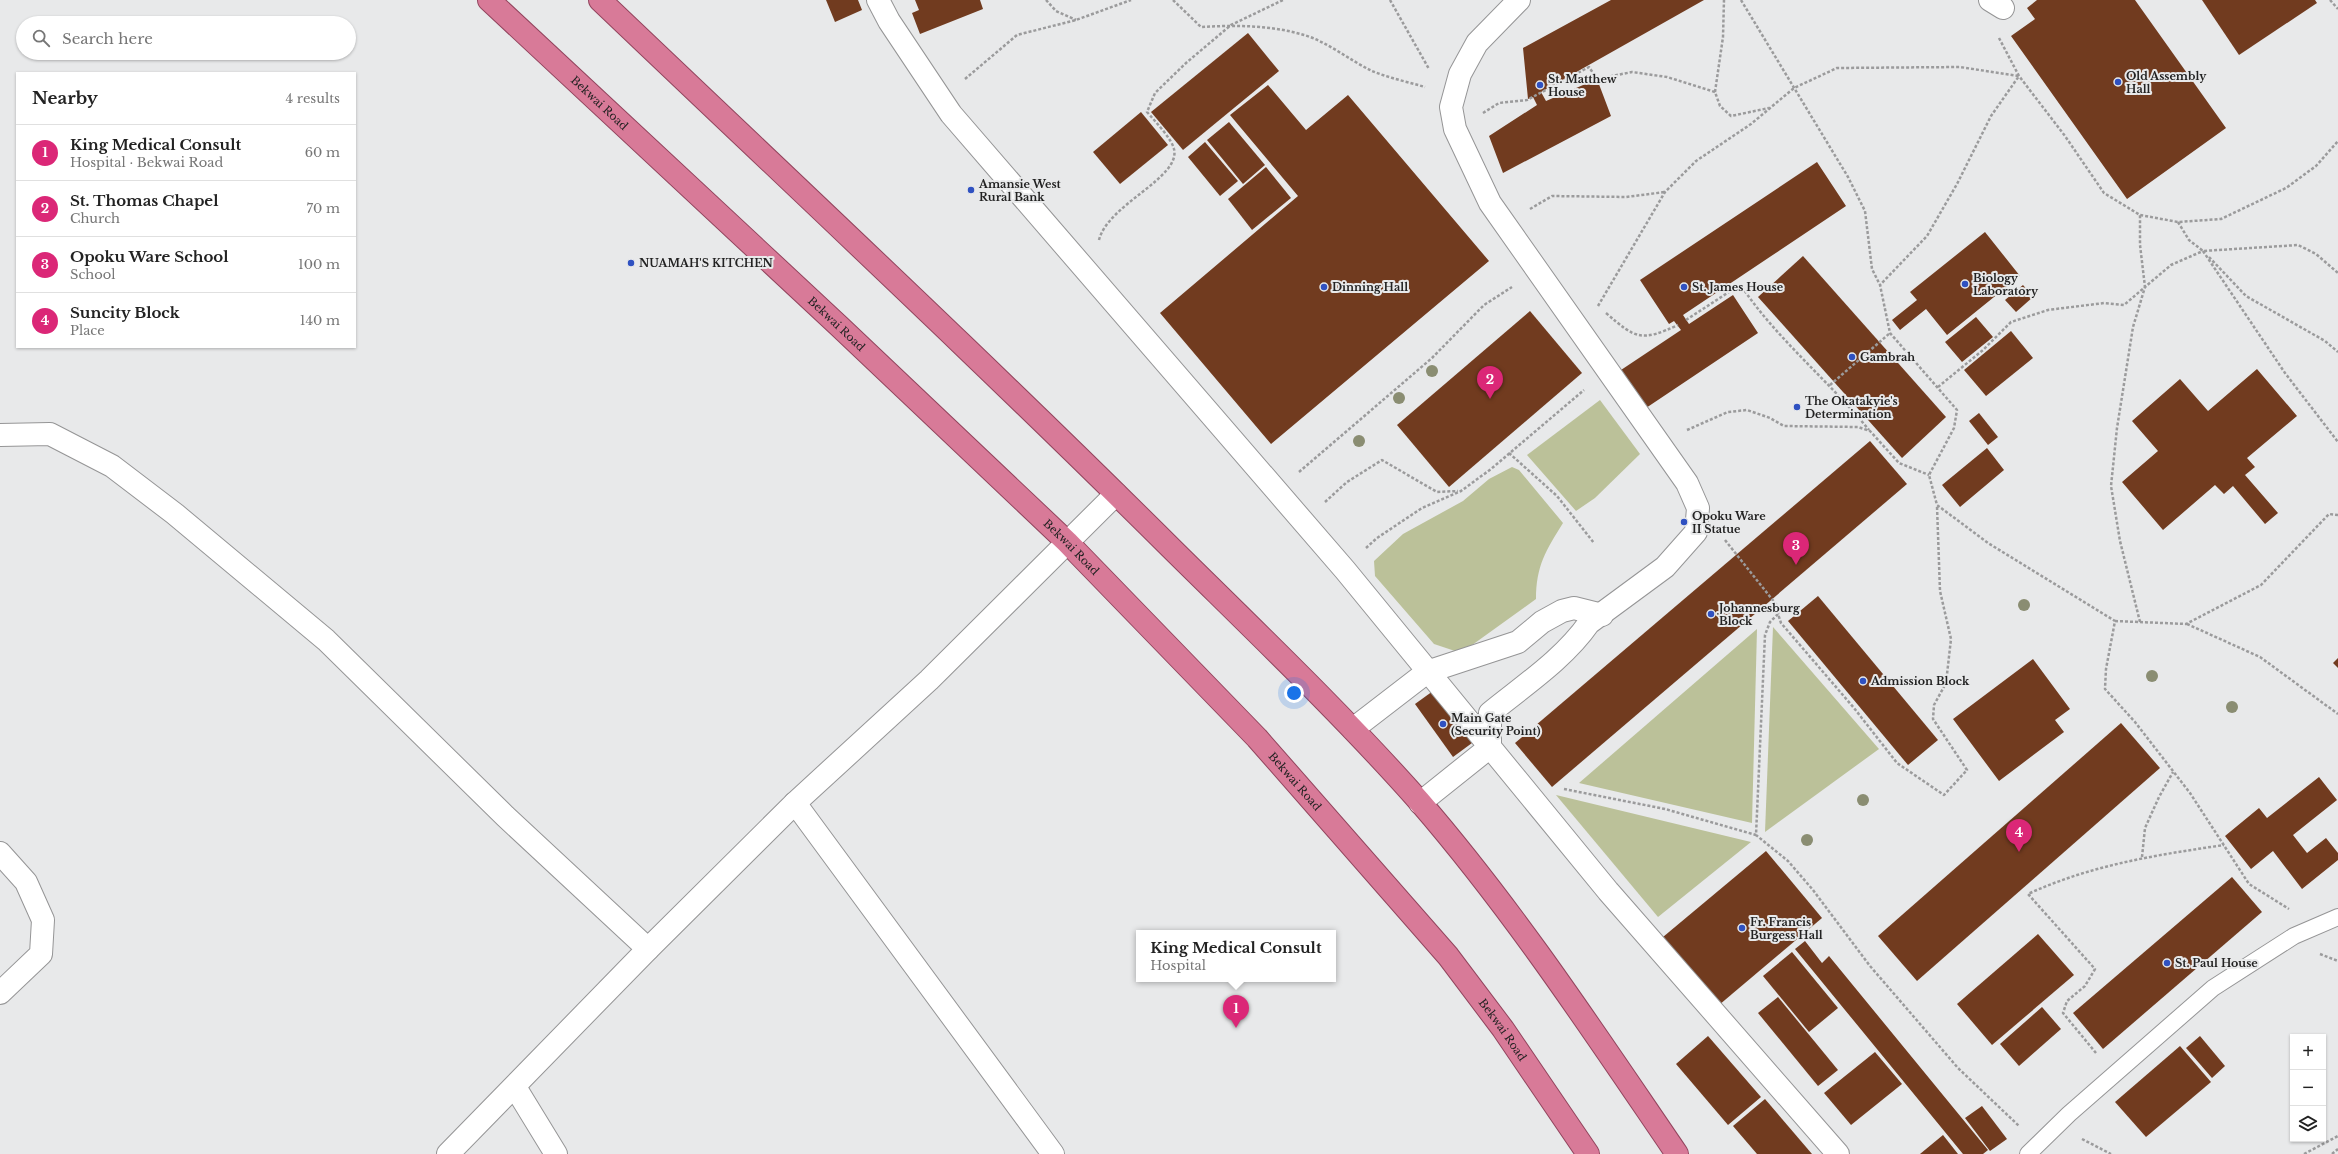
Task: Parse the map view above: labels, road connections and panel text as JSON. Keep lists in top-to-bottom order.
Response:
{
  "streets": {
    "highway": ["Bekwai Road"]
  },
  "places": [
    "Old Assembly Hall",
    "St. Matthew House",
    "Amansie West Rural Bank",
    "NUAMAH'S KITCHEN",
    "Biology Laboratory",
    "Dinning Hall",
    "St. James House",
    "Gambrah",
    "The Okatakyie's Determination",
    "Opoku Ware II Statue",
    "Johannesburg Block",
    "Admission Block",
    "Main Gate (Security Point)",
    "Fr. Francis Burgess Hall",
    "St. Paul House"
  ],
  "page": {
    "search": "Search here",
    "heading": ["Nearby", "4 results"],
    "list": [
      {
        "mark": "1",
        "name": "King Medical Consult",
        "note": "Hospital · Bekwai Road",
        "value": "60 m"
      },
      {
        "mark": "2",
        "name": "St. Thomas Chapel",
        "note": "Church",
        "value": "70 m"
      },
      {
        "mark": "3",
        "name": "Opoku Ware School",
        "note": "School",
        "value": "100 m"
      },
      {
        "mark": "4",
        "name": "Suncity Block",
        "note": "Place",
        "value": "140 m"
      }
    ],
    "pins": [
      "2",
      "3",
      "4",
      "1"
    ],
    "popup": ["King Medical Consult", "Hospital"],
    "map_buttons": ["+", "−"]
  }
}
